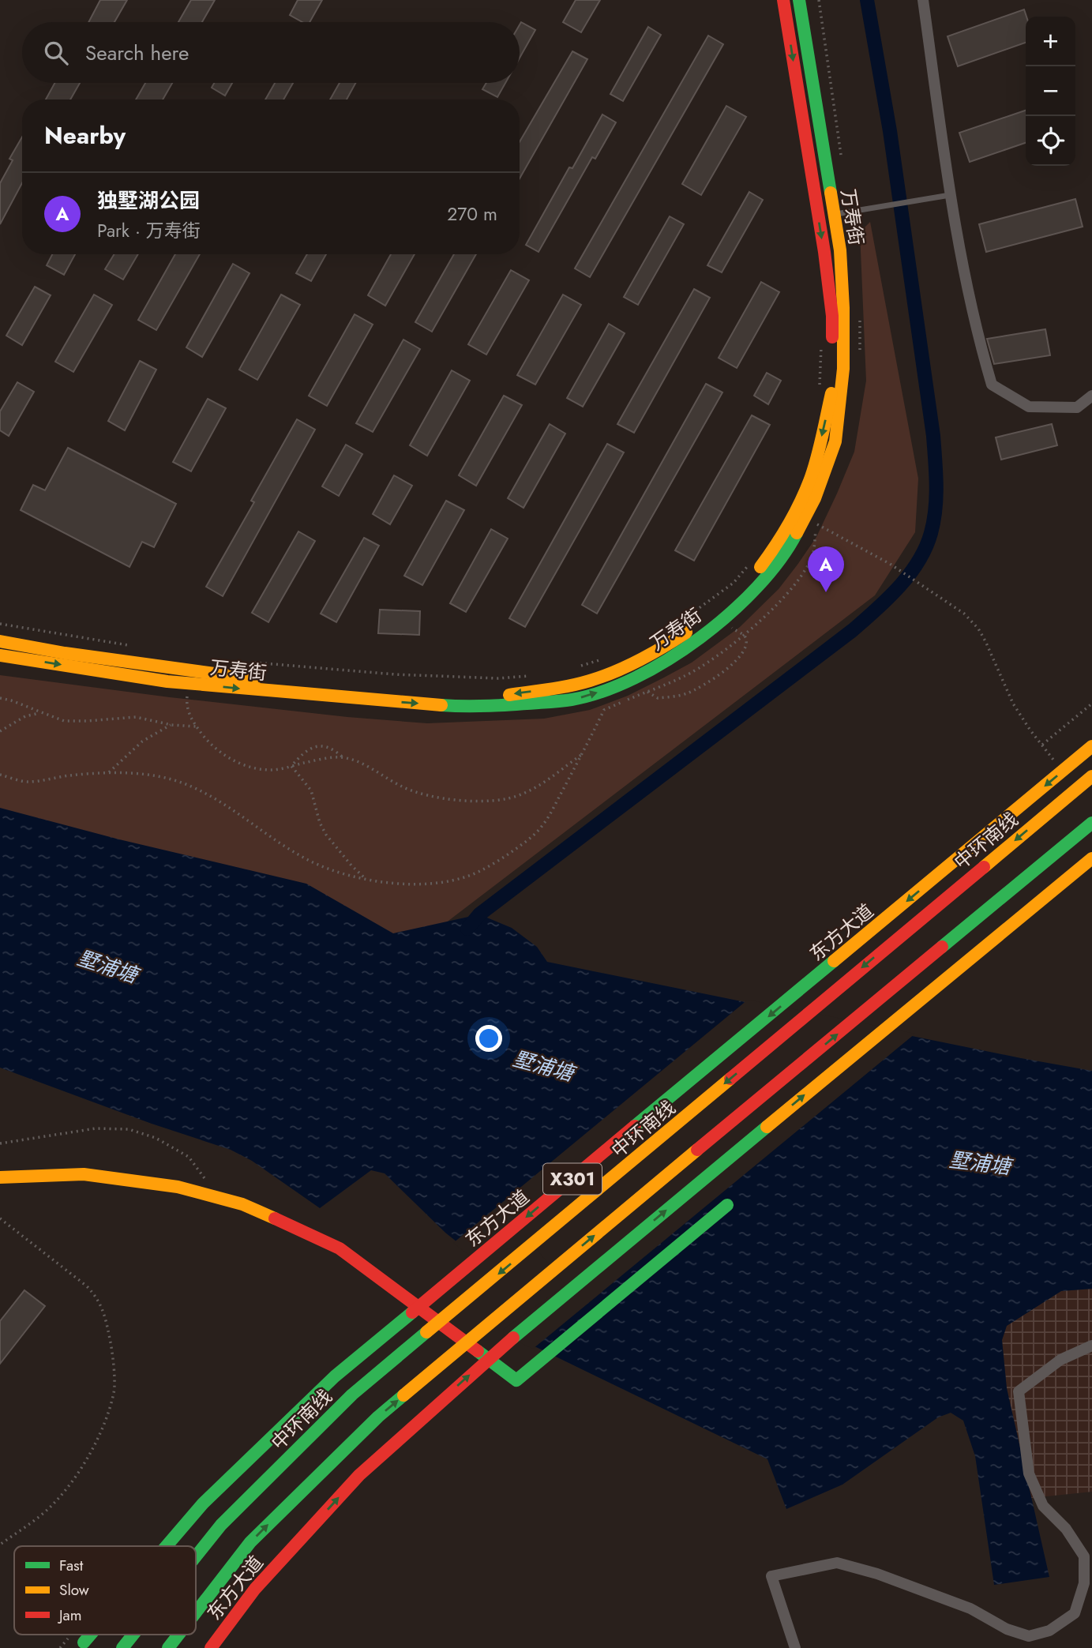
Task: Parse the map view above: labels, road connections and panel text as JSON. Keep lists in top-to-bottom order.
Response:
{
  "streets": {
    "main road": [
      "万寿街",
      "中环南线",
      "东方大道",
      "X301"
    ]
  },
  "water": ["墅浦塘"],
  "legend": ["Fast", "Slow", "Jam"],
  "page": {
    "map_buttons": ["+", "−"],
    "search": "Search here",
    "heading": "Nearby",
    "list": [
      {
        "mark": "A",
        "name": "独墅湖公园",
        "note": "Park · 万寿街",
        "value": "270 m"
      }
    ],
    "pins": "A"
  }
}
